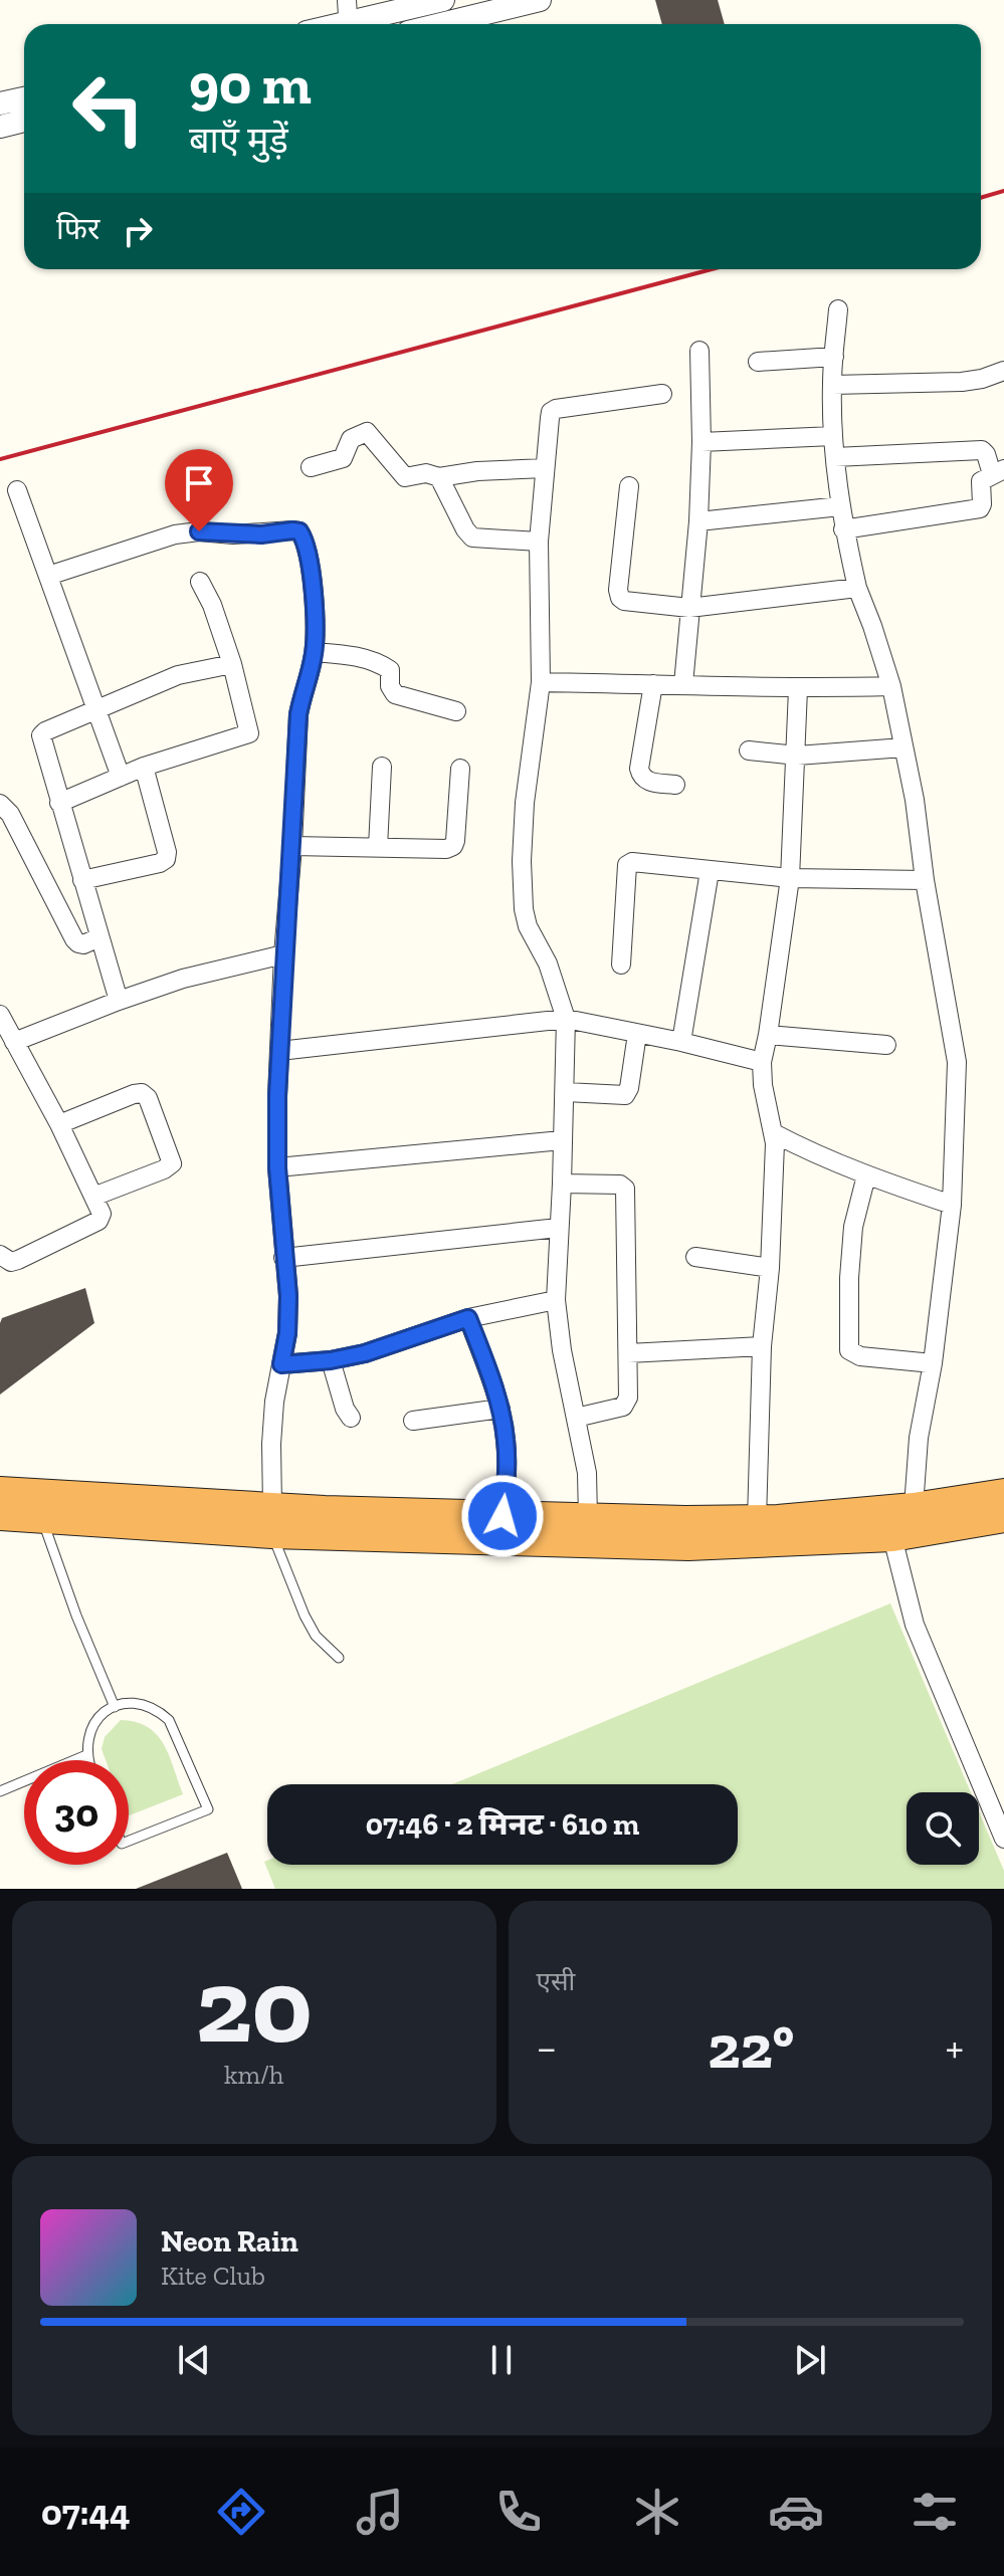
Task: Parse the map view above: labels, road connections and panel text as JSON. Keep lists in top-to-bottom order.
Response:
{
  "page": {
    "turn": ["90 m", "बाएँ मुड़ें"],
    "then": "फिर",
    "limit": "30",
    "trip": "07:46 · 2 मिनट · 610 m",
    "tile": [
      ["20", "km/h"],
      "एसी"
    ],
    "heat": ["−", "22°", "+"],
    "song": ["Neon Rain", "Kite Club"],
    "tabs": "07:44"
  }
}
